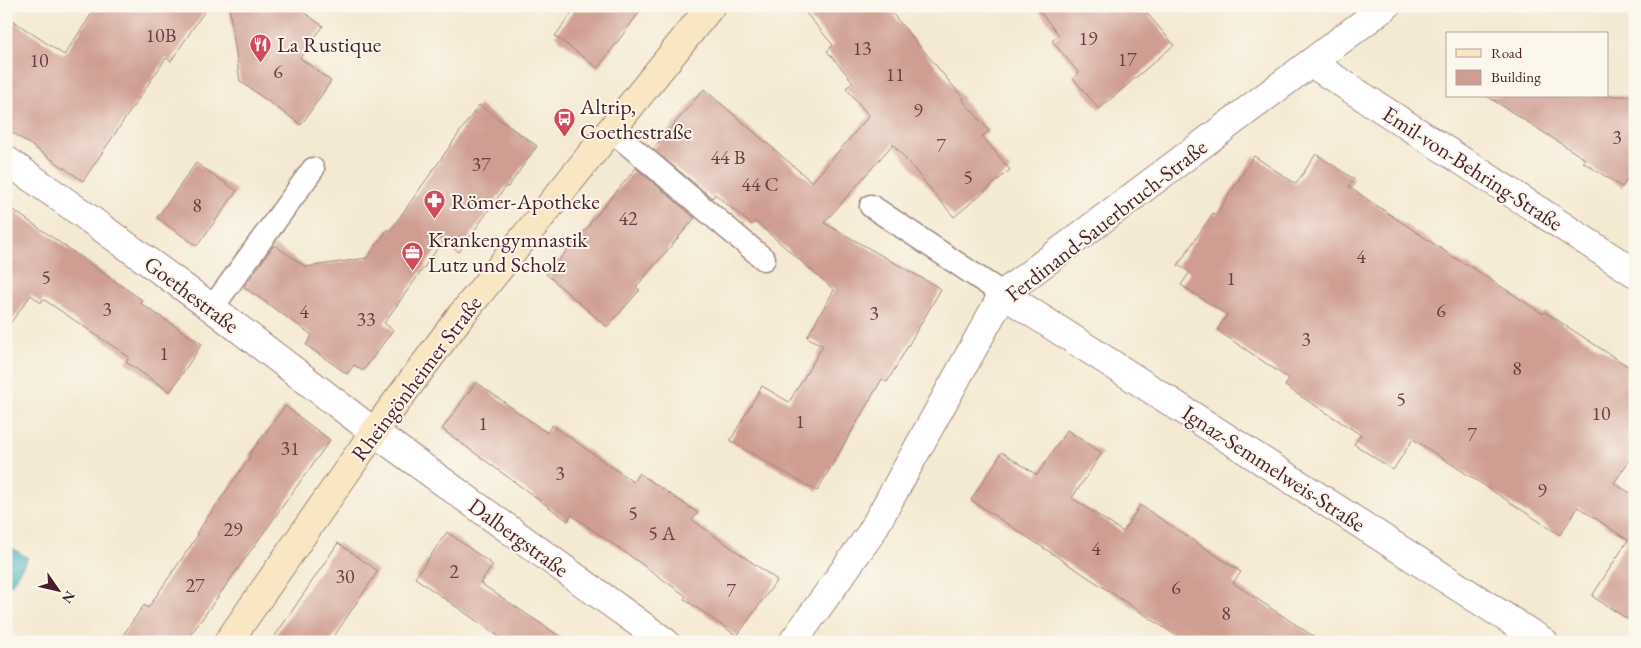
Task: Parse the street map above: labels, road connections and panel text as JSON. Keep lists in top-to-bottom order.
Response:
{
  "streets": {
    "street": [
      "Emil-von-Behring-Straße",
      "Ferdinand-Sauerbruch-Straße",
      "Goethestraße",
      "Rheingönheimer Straße",
      "Ignaz-Semmelweis-Straße",
      "Dalbergstraße"
    ]
  },
  "crossings": [
    ["Emil-von-Behring-Straße", "Ferdinand-Sauerbruch-Straße"],
    ["Ferdinand-Sauerbruch-Straße", "Ignaz-Semmelweis-Straße"],
    ["Goethestraße", "Rheingönheimer Straße"],
    ["Goethestraße", "Dalbergstraße"],
    ["Rheingönheimer Straße", "Dalbergstraße"]
  ],
  "places": {
    "restaurant": ["La Rustique"],
    "bus stop": ["Altrip, Goethestraße"],
    "pharmacy": ["Römer-Apotheke"],
    "office": ["Krankengymnastik Lutz und Scholz"]
  },
  "house_numbers": [
    "10B",
    "19",
    "13",
    "17",
    "10",
    "6",
    "11",
    "9",
    "3",
    "7",
    "44 B",
    "37",
    "5",
    "44 C",
    "8",
    "42",
    "4",
    "5",
    "1",
    "3",
    "6",
    "4",
    "3",
    "33",
    "3",
    "1",
    "8",
    "5",
    "10",
    "1",
    "1",
    "7",
    "31",
    "3",
    "9",
    "5",
    "29",
    "5 A",
    "4",
    "2",
    "30",
    "27",
    "6",
    "7",
    "8"
  ],
  "legend": ["Road", "Building"],
  "north": "bottom right"
}
